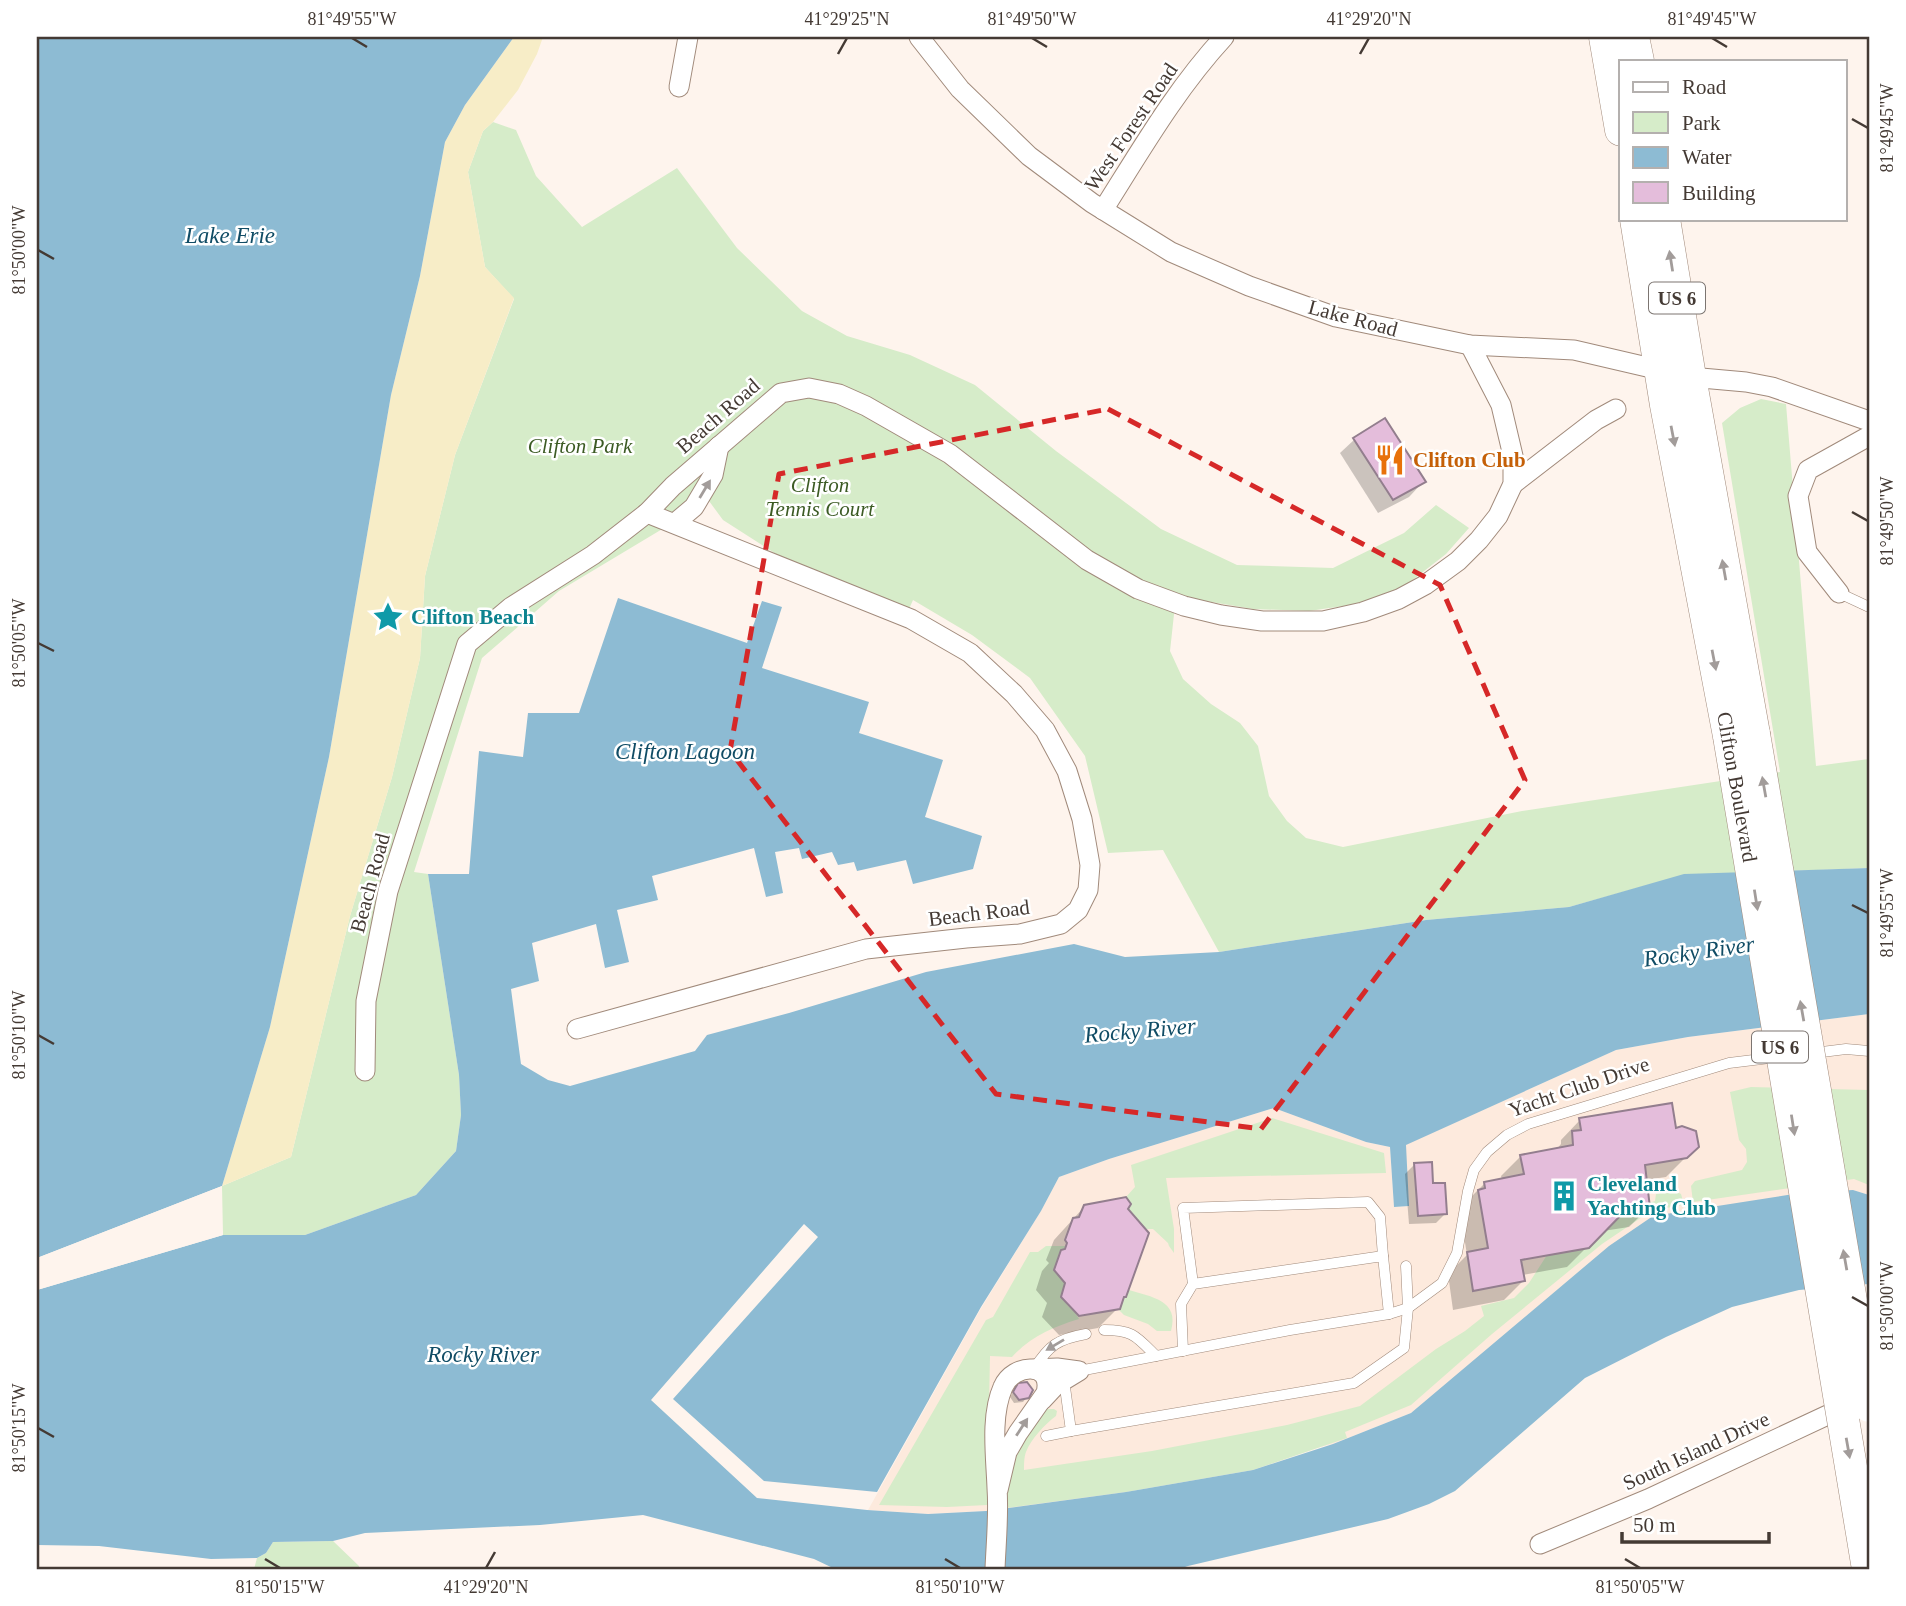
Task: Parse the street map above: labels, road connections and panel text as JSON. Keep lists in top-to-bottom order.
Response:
{
  "streets": {
    "main road": ["US 6", "Clifton Boulevard"],
    "street": [
      "West Forest Road",
      "Lake Road",
      "Beach Road",
      "Yacht Club Drive",
      "South Island Drive"
    ]
  },
  "crossings": [
    ["West Forest Road", "Lake Road"],
    ["US 6", "Clifton Boulevard"],
    ["Lake Road", "Beach Road"],
    ["Lake Road", "Clifton Boulevard"]
  ],
  "water": ["Lake Erie", "Clifton Lagoon", "Rocky River"],
  "parks": ["Clifton Park", "Clifton Tennis Court"],
  "places": {
    "restaurant": ["Clifton Club"],
    "place": ["Clifton Beach"],
    "building": ["Cleveland Yachting Club"]
  },
  "legend": [
    "Road",
    "Park",
    "Water",
    "Building"
  ],
  "scale_bar": "50 m",
  "coordinates": [
    "81°49'55\"W",
    "41°29'25\"N",
    "81°49'50\"W",
    "41°29'20\"N",
    "81°49'45\"W",
    "81°50'00\"W",
    "81°50'05\"W",
    "81°50'10\"W",
    "81°50'15\"W"
  ]
}
